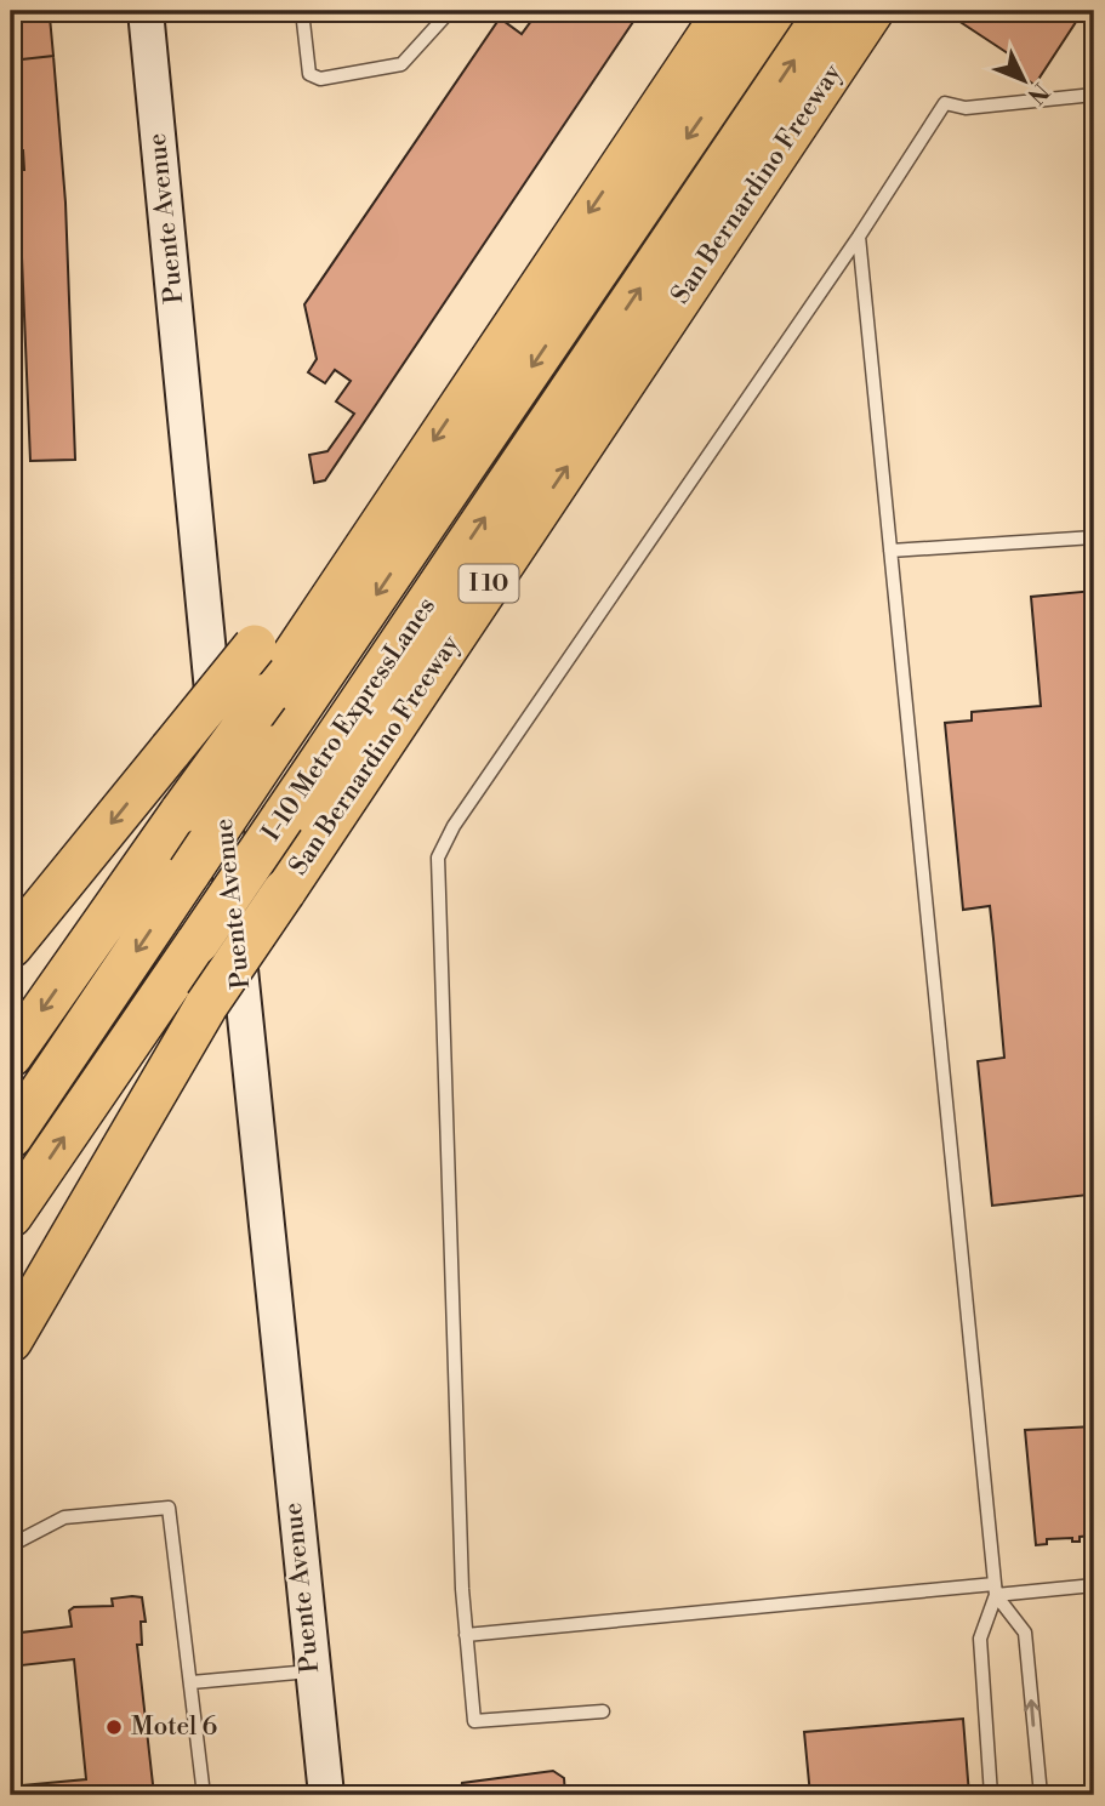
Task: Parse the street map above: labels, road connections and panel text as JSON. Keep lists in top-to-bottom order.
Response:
{
  "streets": {
    "highway": ["San Bernardino Freeway", "I 10", "I-10 Metro ExpressLanes"],
    "main road": ["Puente Avenue"]
  },
  "places": ["Motel 6"],
  "north": "bottom right"
}
